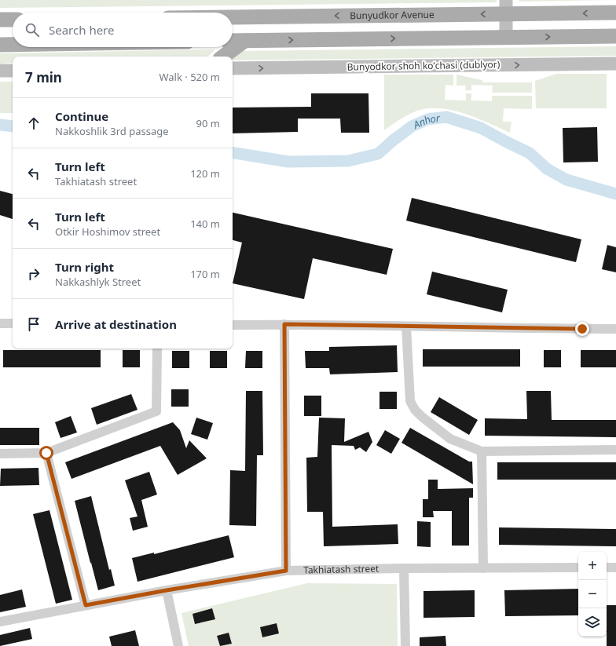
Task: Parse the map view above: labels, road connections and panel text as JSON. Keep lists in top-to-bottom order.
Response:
{
  "streets": {
    "main road": ["Bunyudkor Avenue"],
    "street": ["Bunyodkor shoh koʻchasi (dublyor)", "Takhiatash street"]
  },
  "one_way": ["Bunyodkor shoh koʻchasi (dublyor)"],
  "water": ["Anhor"],
  "page": {
    "search": "Search here",
    "heading": ["7 min", "Walk · 520 m"],
    "list": [
      ["Continue", "Nakkoshlik 3rd passage", "90 m"],
      ["Turn left", "Takhiatash street", "120 m"],
      ["Turn left", "Otkir Hoshimov street", "140 m"],
      ["Turn right", "Nakkashlyk Street", "170 m"],
      "Arrive at destination"
    ],
    "map_buttons": ["+", "−"]
  }
}
